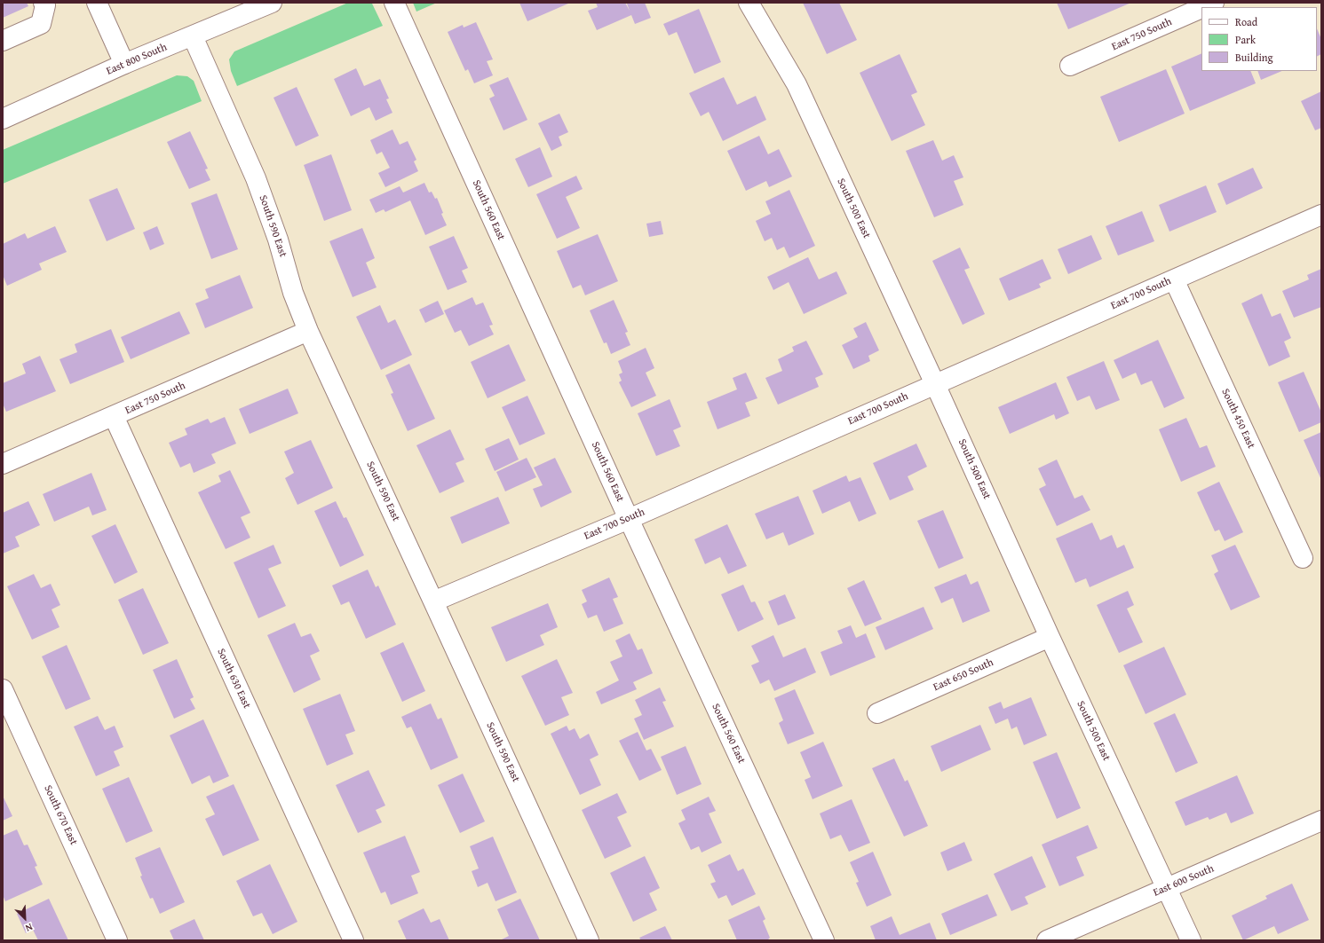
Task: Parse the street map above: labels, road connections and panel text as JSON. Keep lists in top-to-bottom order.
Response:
{
  "streets": {
    "street": [
      "East 750 South",
      "East 800 South",
      "South 500 East",
      "South 560 East",
      "South 590 East",
      "East 700 South",
      "South 450 East",
      "East 650 South",
      "South 630 East",
      "South 670 East",
      "East 600 South"
    ]
  },
  "crossings": [
    ["East 750 South", "South 590 East"],
    ["East 750 South", "South 630 East"],
    ["East 800 South", "South 590 East"],
    ["South 500 East", "East 700 South"],
    ["South 500 East", "East 650 South"],
    ["South 500 East", "East 600 South"],
    ["South 560 East", "East 700 South"],
    ["South 590 East", "East 700 South"],
    ["East 700 South", "South 450 East"]
  ],
  "legend": ["Road", "Park", "Building"],
  "north": "bottom right"
}
